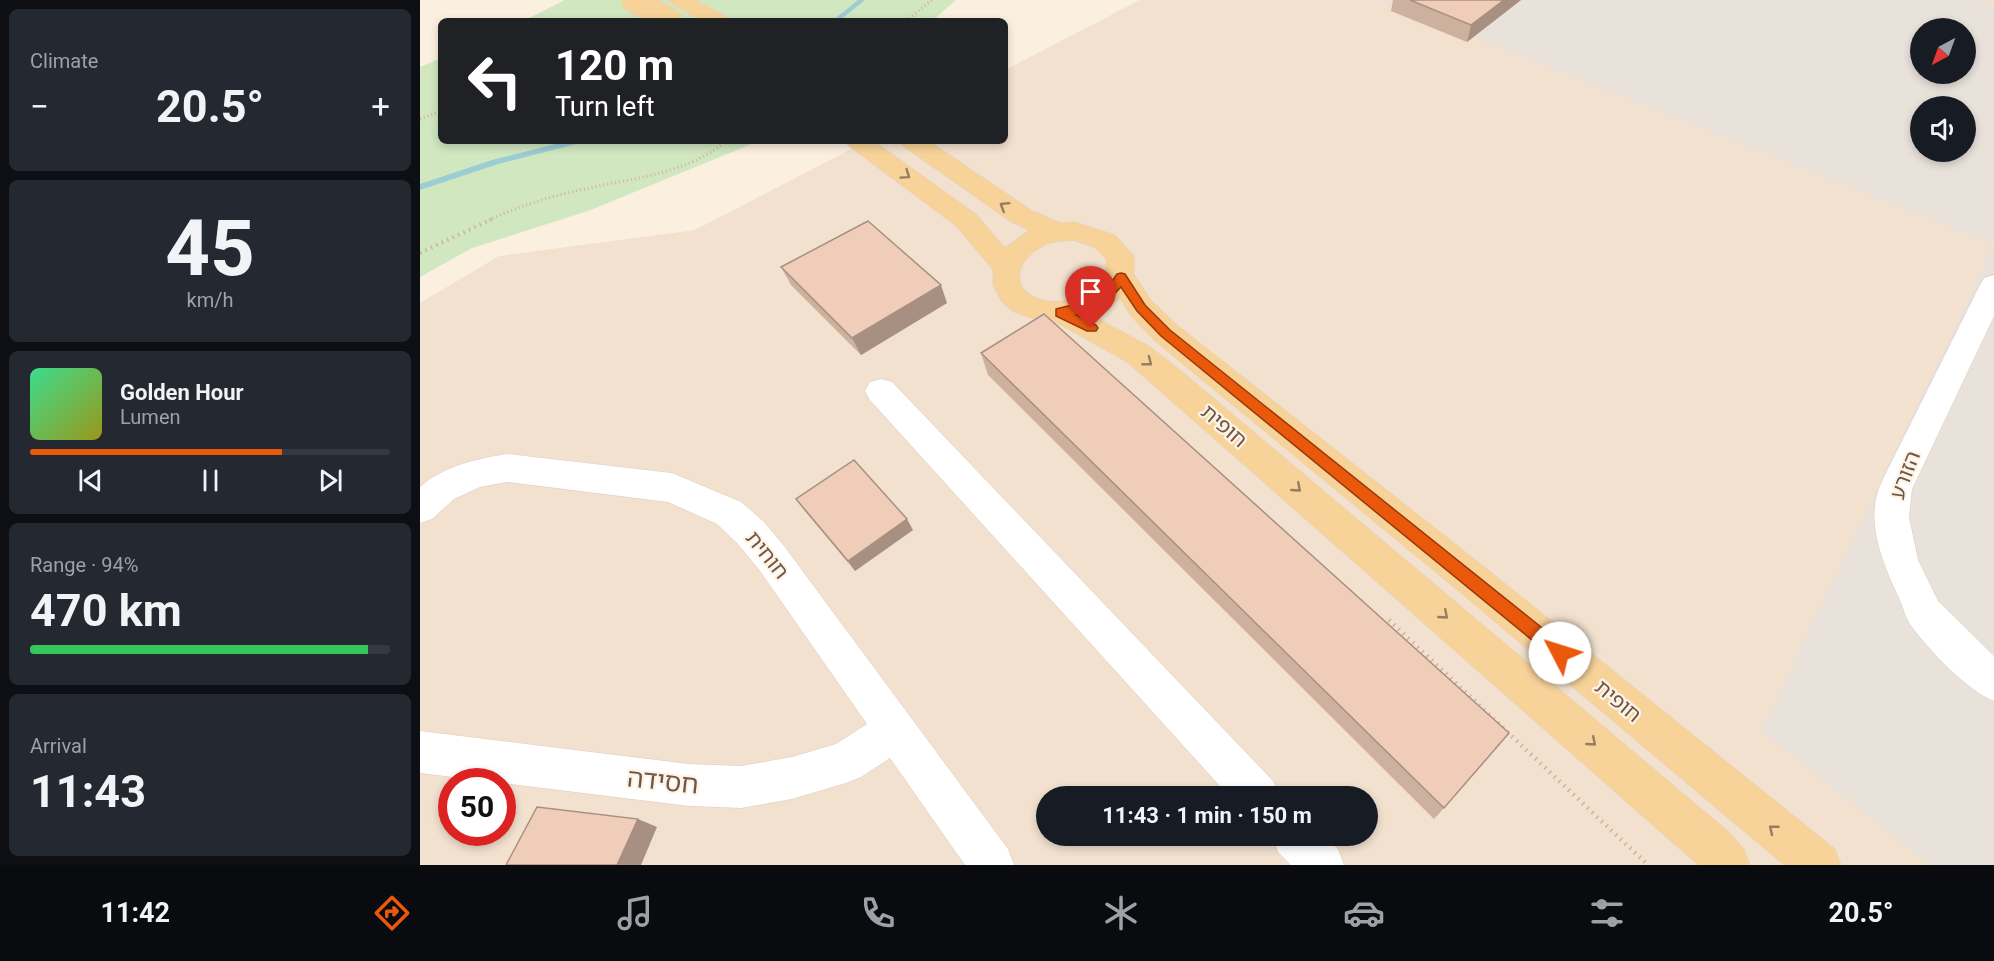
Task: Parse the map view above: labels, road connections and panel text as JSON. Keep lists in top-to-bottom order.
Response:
{
  "streets": {
    "main road": ["חופית"],
    "street": ["הזורע", "חוחית", "חסידה"]
  },
  "crossings": [
    ["חוחית", "חסידה"]
  ],
  "north": "bottom left",
  "page": {
    "tile": [
      "Climate",
      ["45", "km/h"],
      ["Range · 94%", "470 km"],
      ["Arrival", "11:43"]
    ],
    "turn": ["120 m", "Turn left"],
    "heat": ["−", "20.5°", "+"],
    "song": ["Golden Hour", "Lumen"],
    "limit": "50",
    "trip": "11:43 · 1 min · 150 m",
    "tabs": ["11:42", "20.5°"]
  }
}
